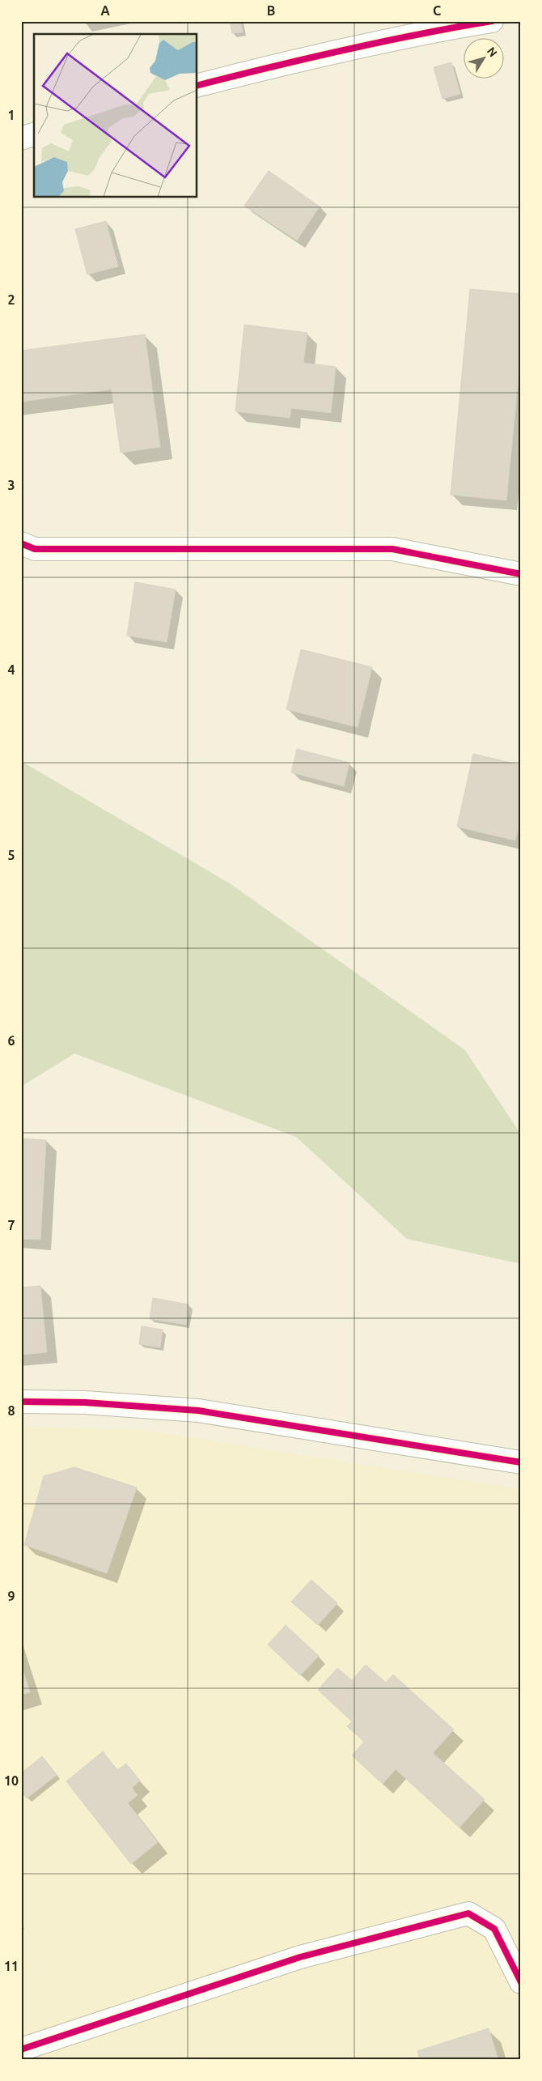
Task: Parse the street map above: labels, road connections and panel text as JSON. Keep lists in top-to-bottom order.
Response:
{
  "north": "top right",
  "grid": {
    "columns": ["A", "B", "C"],
    "rows": [
      "1",
      "2",
      "3",
      "4",
      "5",
      "6",
      "7",
      "8",
      "9",
      "10",
      "11"
    ]
  }
}
